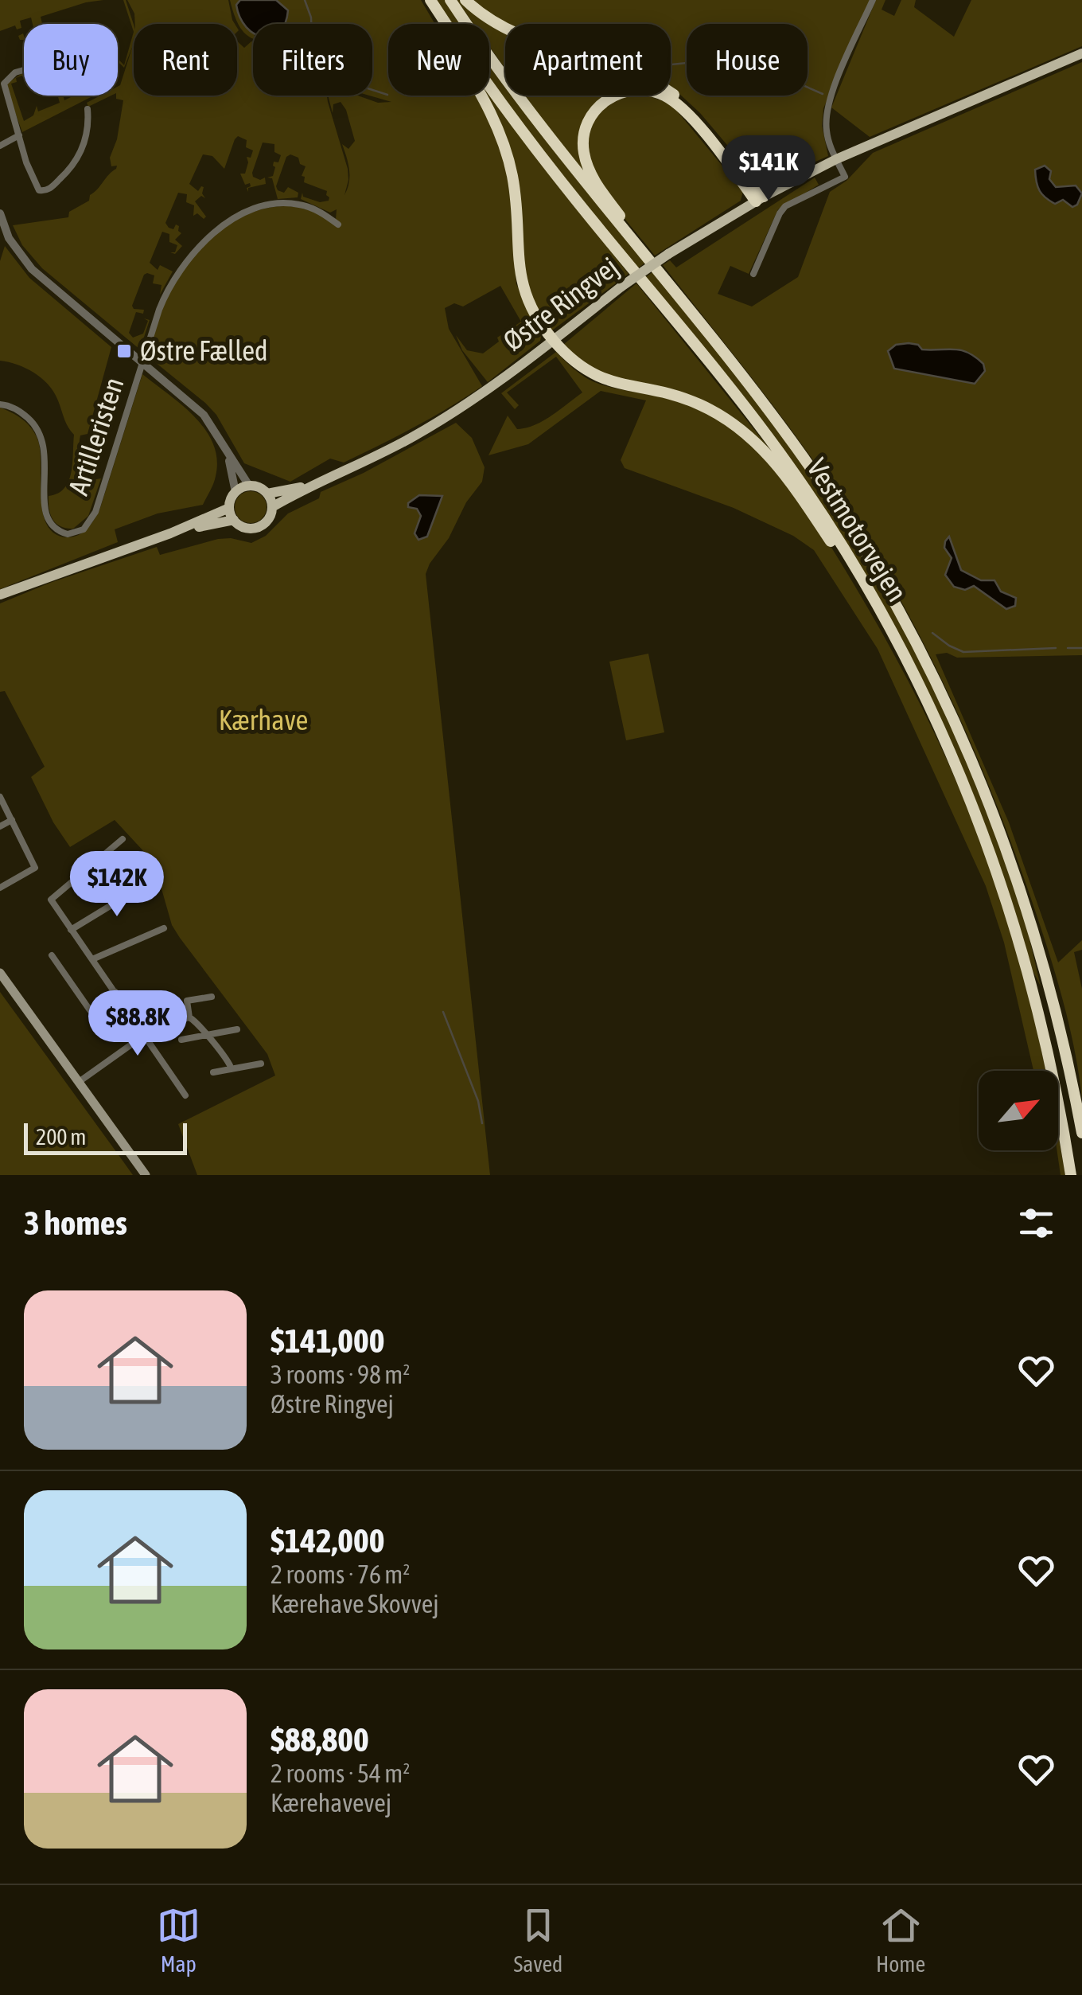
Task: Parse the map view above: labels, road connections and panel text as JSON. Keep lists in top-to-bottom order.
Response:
{
  "streets": {
    "highway": ["Vestmotorvejen"],
    "main road": ["Østre Ringvej"],
    "street": ["Artilleristen"]
  },
  "parks": ["Kærhave"],
  "places": {
    "transit": ["Østre Fælled"]
  },
  "scale_bar": "200 m",
  "north": "top right",
  "page": {
    "chip": [
      "Buy",
      "Rent",
      "Filters",
      "New",
      "Apartment",
      "House"
    ],
    "price": ["$141K", "$142K", "$88.8K"],
    "scale": "200 m",
    "heading": "3 homes",
    "list": [
      {
        "name": "$141,000",
        "note": "3 rooms · 98 m² · Østre Ringvej"
      },
      {
        "name": "$142,000",
        "note": "2 rooms · 76 m² · Kærehave Skovvej"
      },
      {
        "name": "$88,800",
        "note": "2 rooms · 54 m² · Kærehavevej"
      }
    ],
    "tabs": ["Map", "Saved", "Home"]
  }
}
